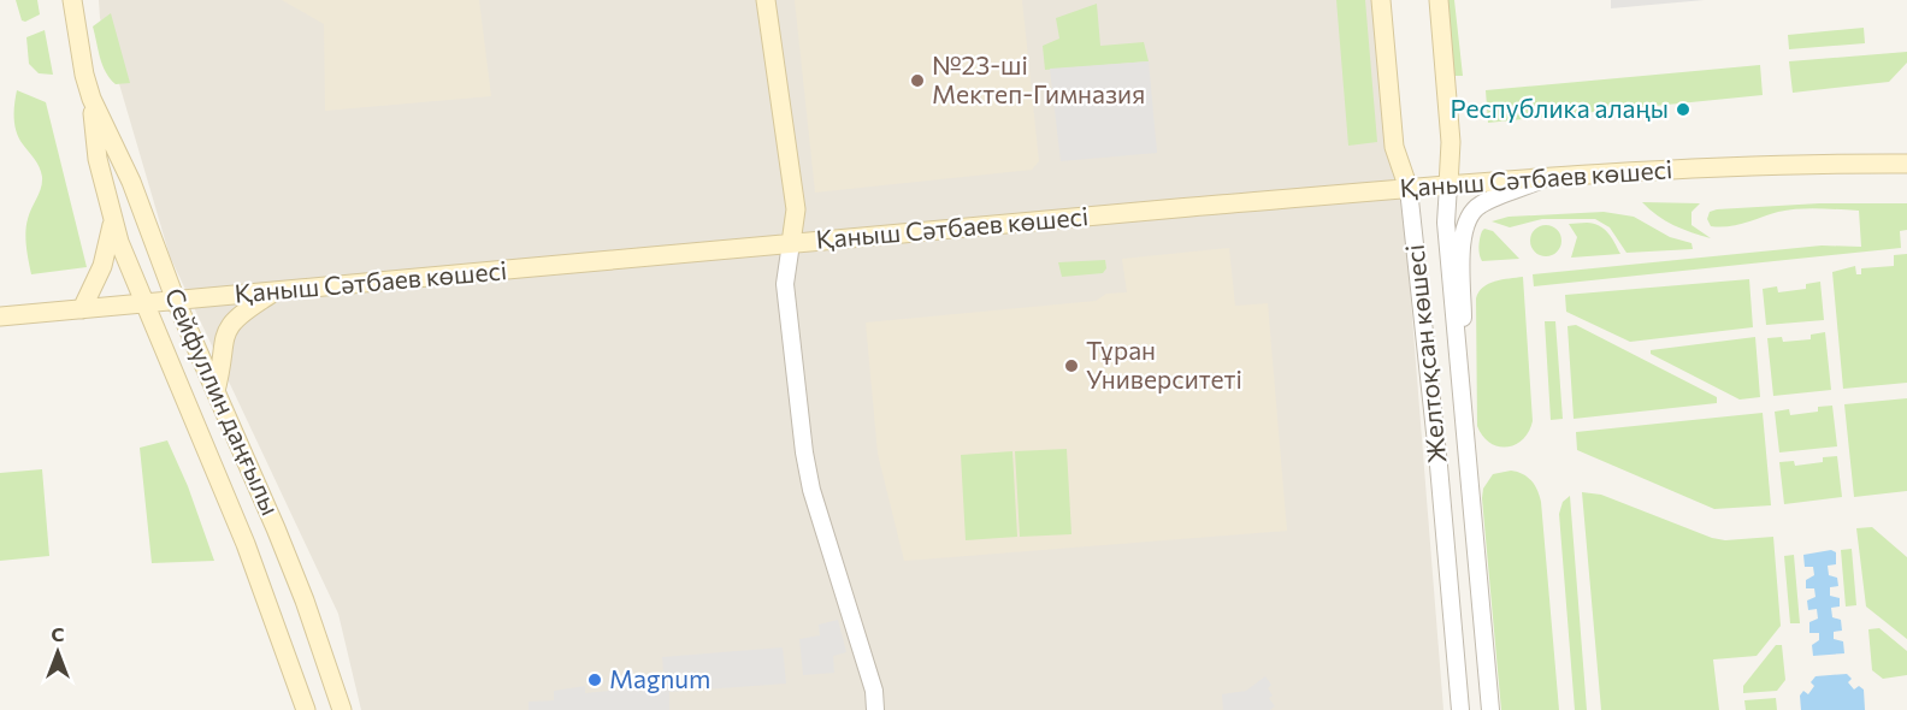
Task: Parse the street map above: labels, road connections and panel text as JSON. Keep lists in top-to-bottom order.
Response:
{
  "streets": {
    "main road": ["Қаныш Сәтбаев көшесі", "Желтоқсан көшесі", "Сейфуллин даңғылы"]
  },
  "crossings": [
    ["Қаныш Сәтбаев көшесі", "Желтоқсан көшесі"],
    ["Қаныш Сәтбаев көшесі", "Сейфуллин даңғылы"]
  ],
  "places": [
    "№23-ші Мектеп-Гимназия",
    "Республика алаңы",
    "Тұран Университеті",
    "Magnum"
  ],
  "north": "top"
}
